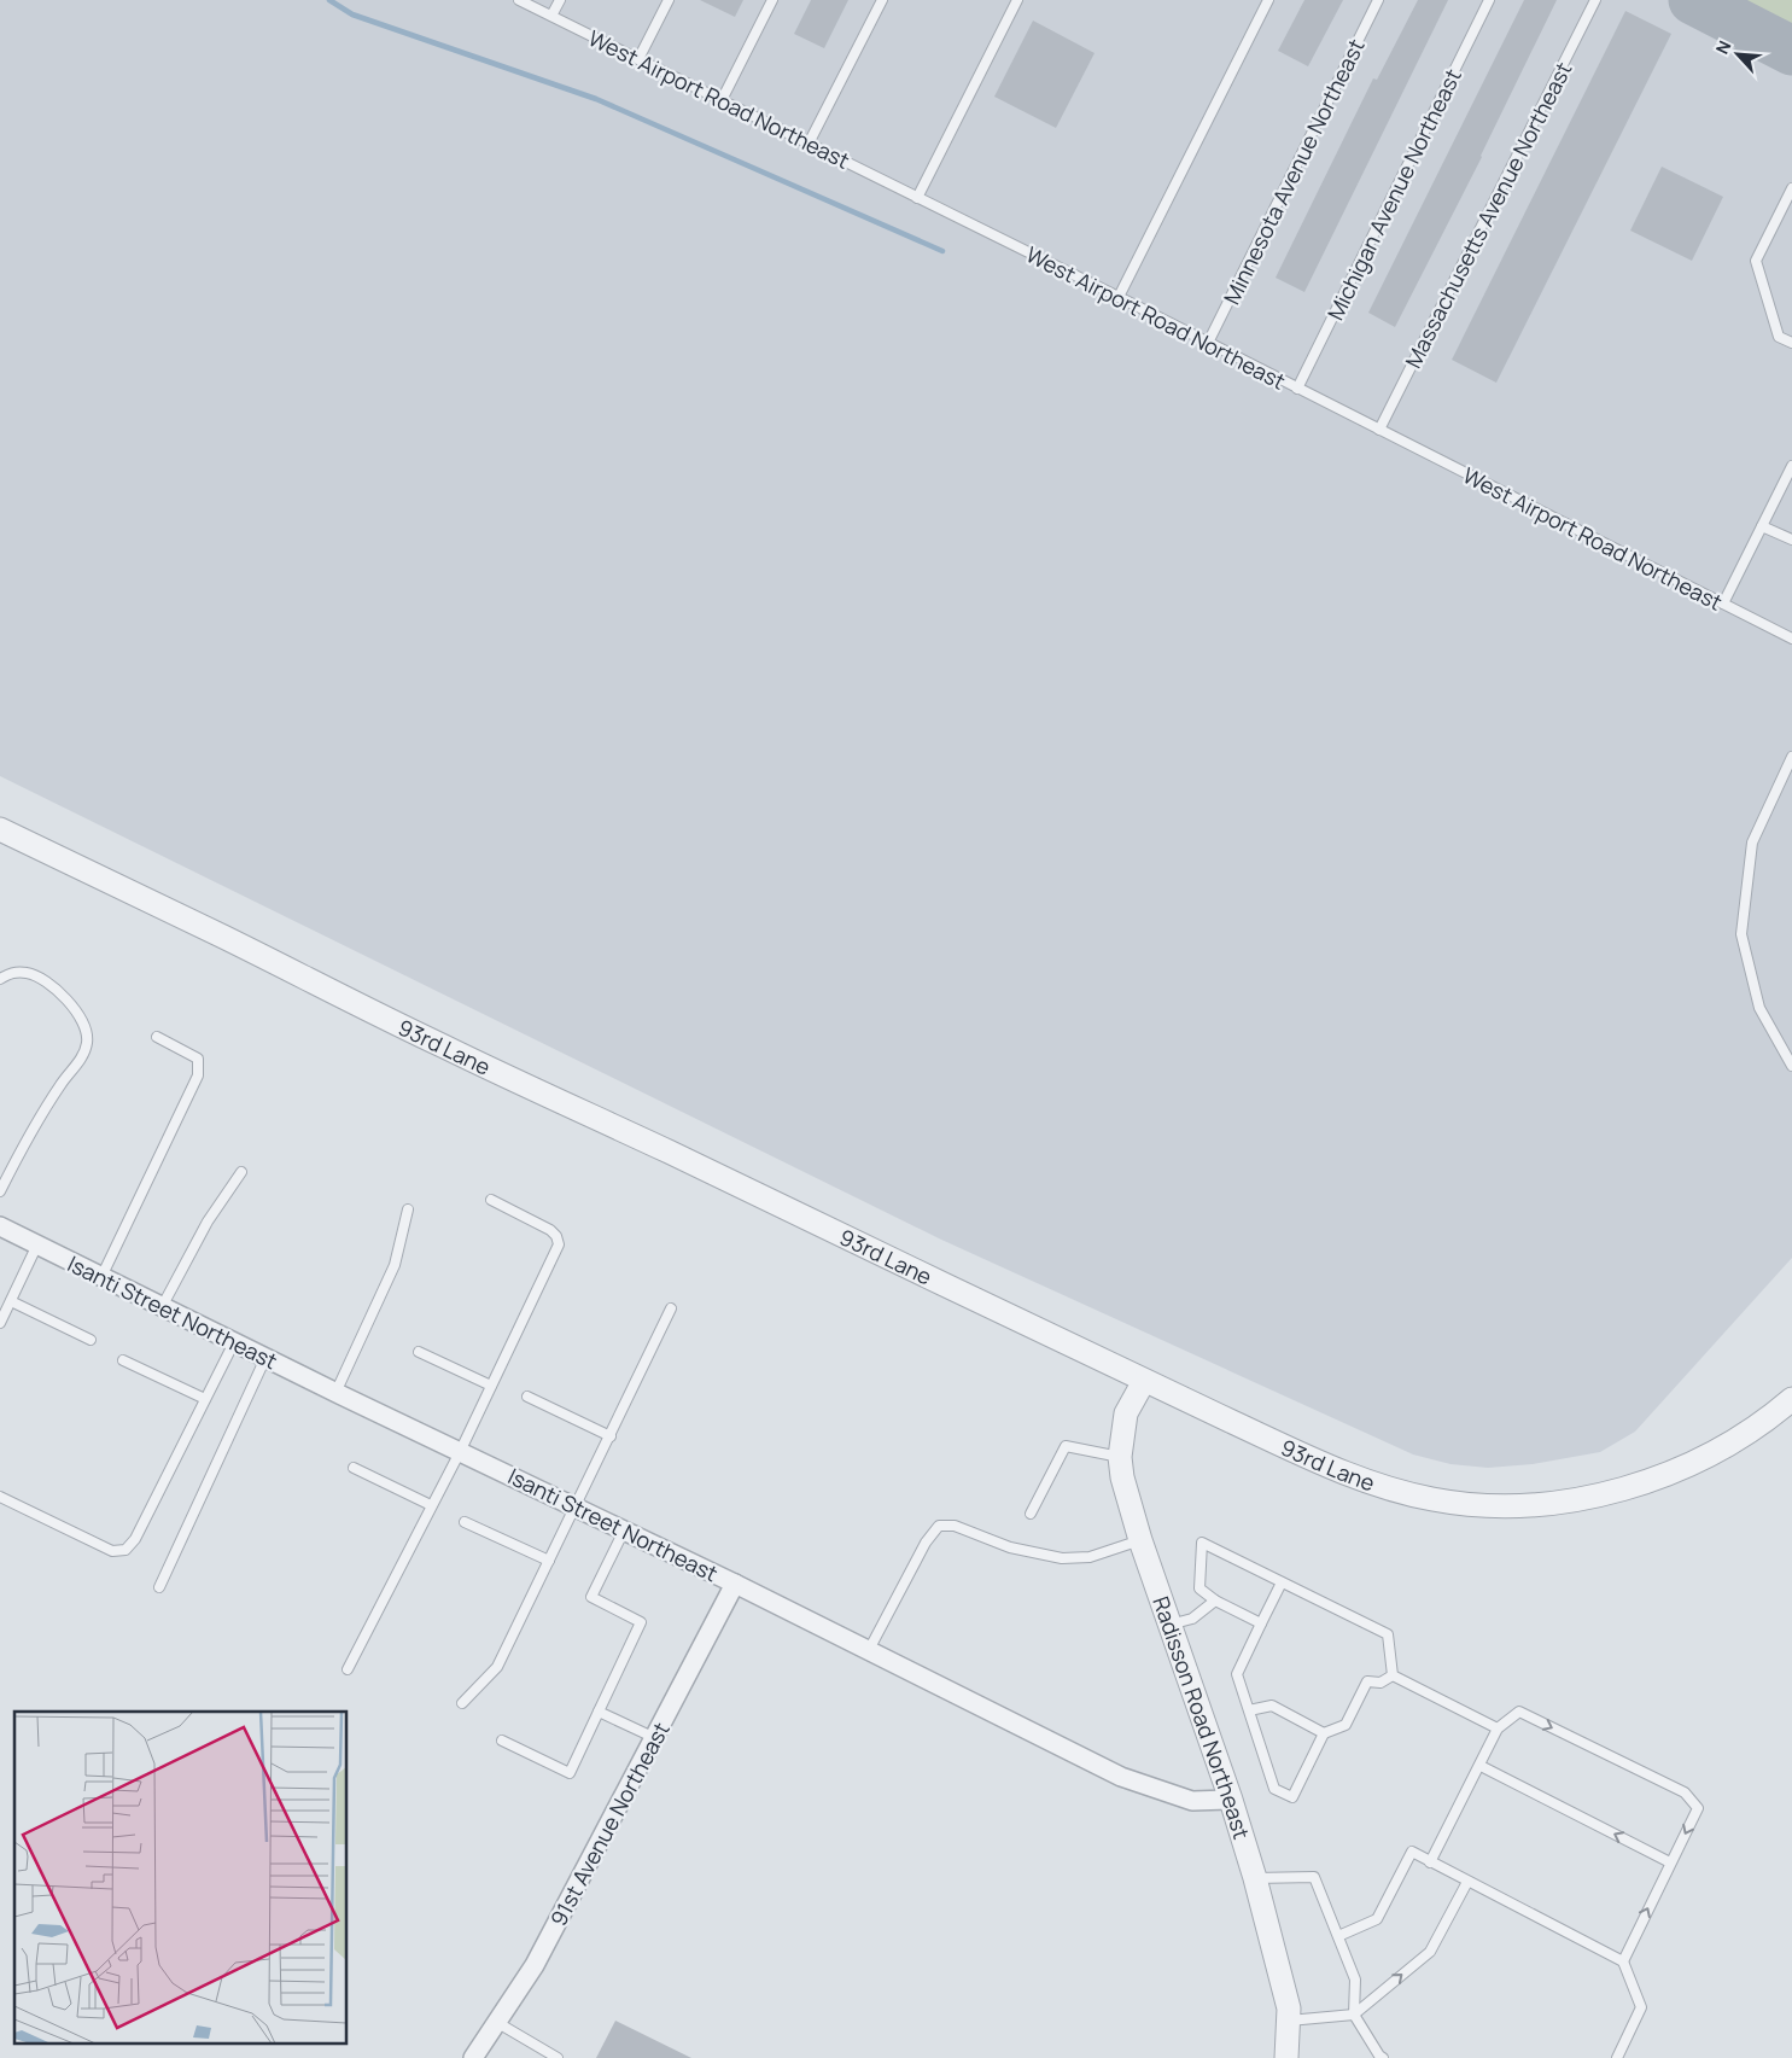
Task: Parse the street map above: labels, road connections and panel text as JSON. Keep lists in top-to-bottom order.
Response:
{
  "streets": {
    "street": [
      "93rd Lane",
      "Isanti Street Northeast",
      "Radisson Road Northeast",
      "91st Avenue Northeast"
    ],
    "lane": [
      "West Airport Road Northeast",
      "Minnesota Avenue Northeast",
      "Michigan Avenue Northeast",
      "Massachusetts Avenue Northeast"
    ]
  },
  "crossings": [
    ["West Airport Road Northeast", "Minnesota Avenue Northeast"],
    ["West Airport Road Northeast", "Michigan Avenue Northeast"],
    ["West Airport Road Northeast", "Massachusetts Avenue Northeast"],
    ["93rd Lane", "Radisson Road Northeast"],
    ["Isanti Street Northeast", "Radisson Road Northeast"],
    ["Isanti Street Northeast", "91st Avenue Northeast"]
  ],
  "north": "top left"
}
